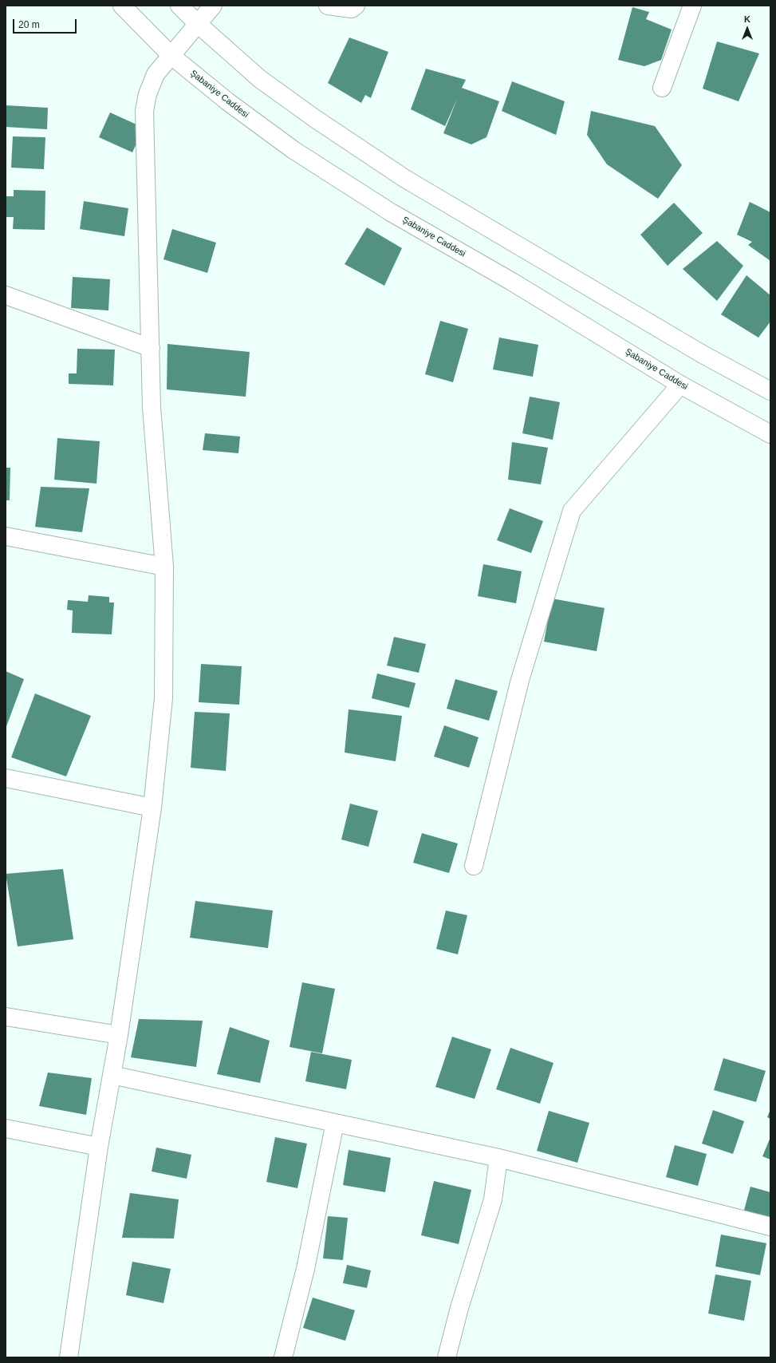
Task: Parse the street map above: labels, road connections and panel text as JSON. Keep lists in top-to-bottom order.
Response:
{
  "streets": {
    "main road": ["Şabaniye Caddesi"]
  },
  "scale_bar": "20 m",
  "north": "top"
}
